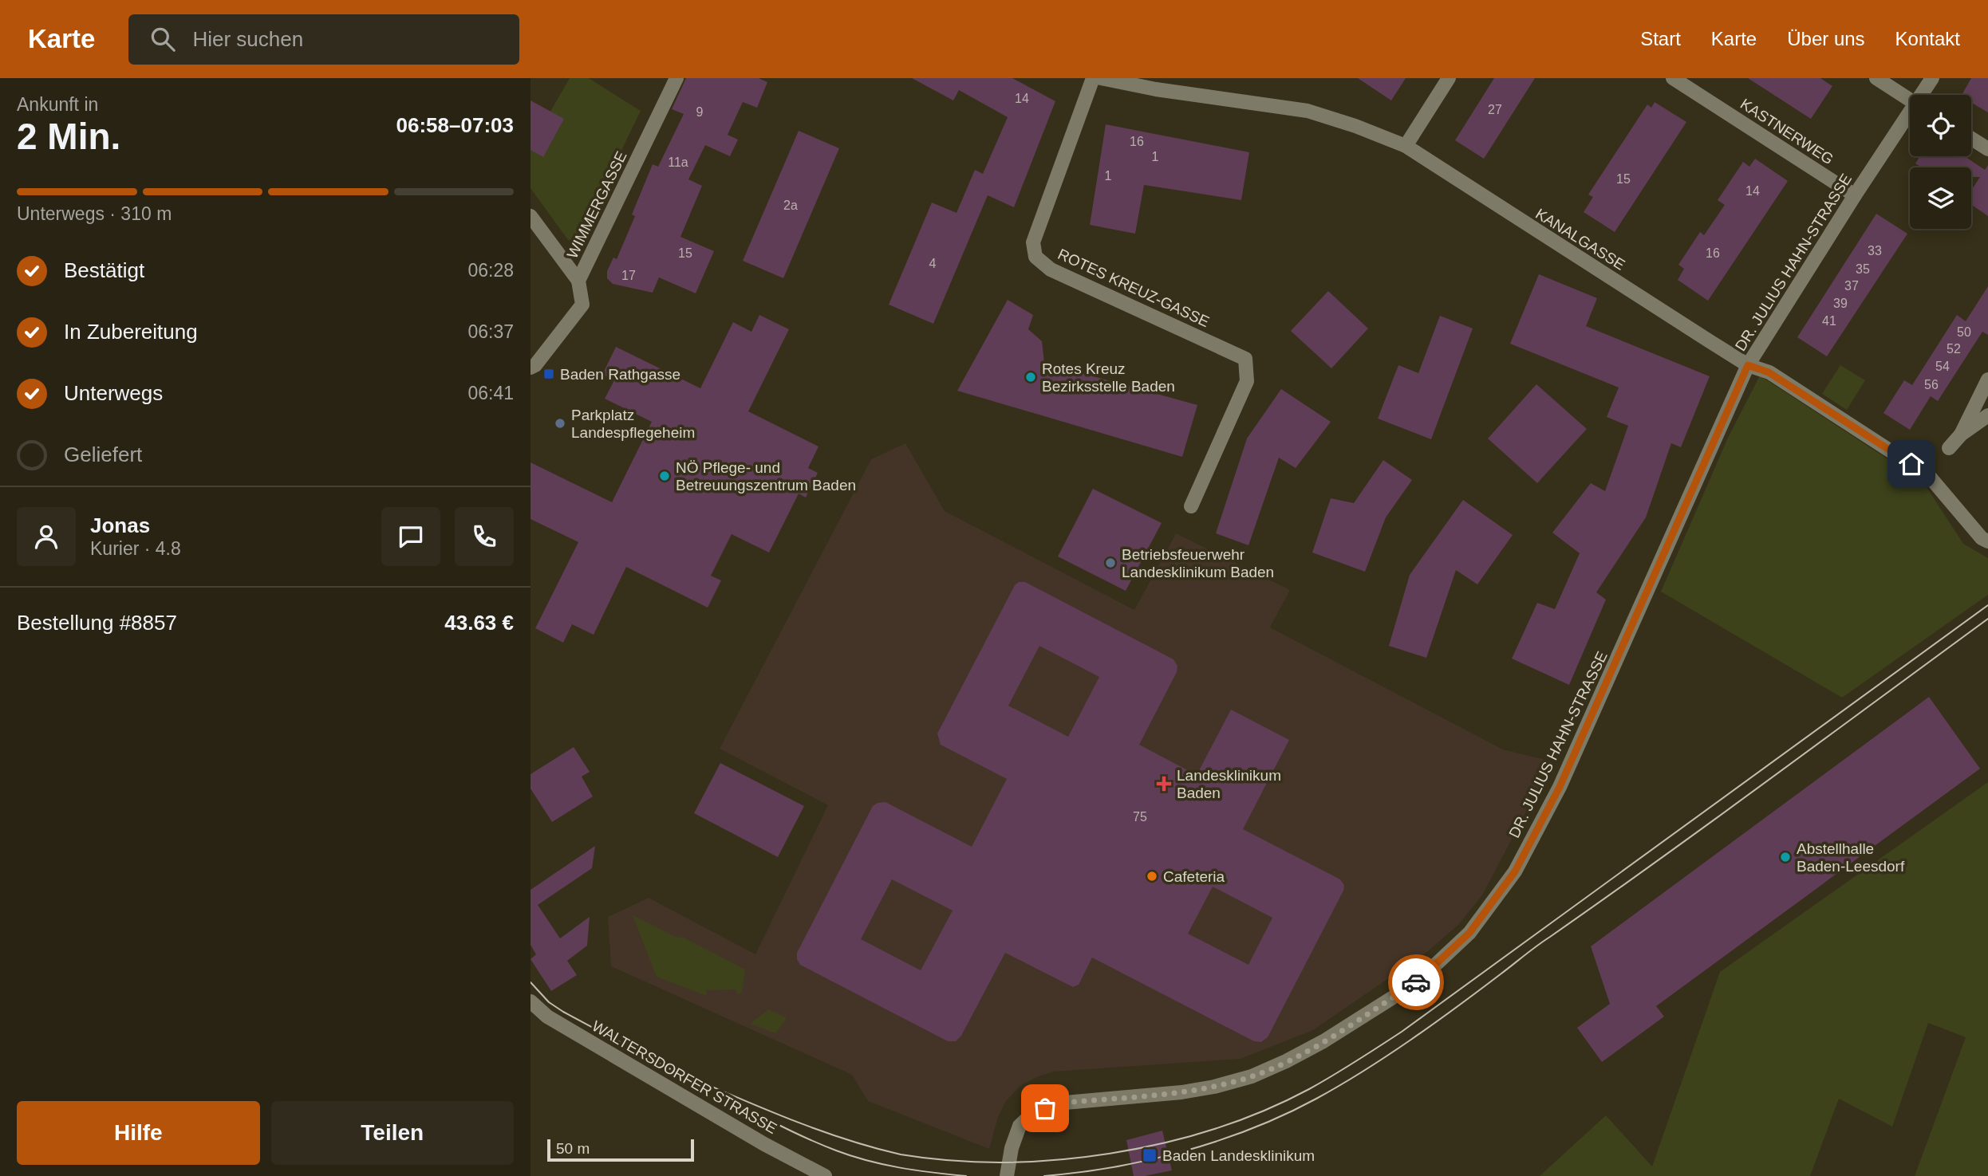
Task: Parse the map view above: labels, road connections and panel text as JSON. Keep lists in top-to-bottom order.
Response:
{
  "streets": {
    "street": [
      "KASTNERWEG",
      "WIMMERGASSE",
      "KANALGASSE",
      "DR. JULIUS HAHN-STRASSE",
      "ROTES KREUZ-GASSE",
      "WALTERSDORFER STRASSE"
    ]
  },
  "crossings": [
    ["KASTNERWEG", "DR. JULIUS HAHN-STRASSE"],
    ["KANALGASSE", "DR. JULIUS HAHN-STRASSE"]
  ],
  "places": {
    "transit": ["Baden Rathgasse", "Baden Landesklinikum"],
    "other": [
      "Rotes Kreuz Bezirksstelle Baden",
      "Parkplatz Landespflegeheim",
      "NÖ Pflege- und Betreuungszentrum Baden",
      "Betriebsfeuerwehr Landesklinikum Baden",
      "Abstellhalle Baden-Leesdorf",
      "Cafeteria"
    ],
    "health": ["Landesklinikum Baden"]
  },
  "house_numbers": [
    "14",
    "27",
    "9",
    "16",
    "1",
    "11a",
    "1",
    "15",
    "14",
    "2a",
    "33",
    "15",
    "16",
    "4",
    "35",
    "17",
    "37",
    "39",
    "41",
    "50",
    "52",
    "54",
    "56",
    "75"
  ],
  "scale_bar": "50 m",
  "page": {
    "header": "Karte",
    "search": "Hier suchen",
    "nav": [
      "Start",
      "Karte",
      "Über uns",
      "Kontakt"
    ],
    "heading": ["2 Min.", "Ankunft in", "06:58–07:03"],
    "panel": [
      "Jonas",
      "Kurier · 4.8",
      "Bestellung #8857",
      "43.63 €"
    ],
    "bar": "Unterwegs · 310 m",
    "list": [
      ["Bestätigt", "06:28"],
      ["In Zubereitung", "06:37"],
      ["Unterwegs", "06:41"],
      "Geliefert"
    ],
    "buttons": ["Hilfe", "Teilen"],
    "scale": "50 m"
  }
}
